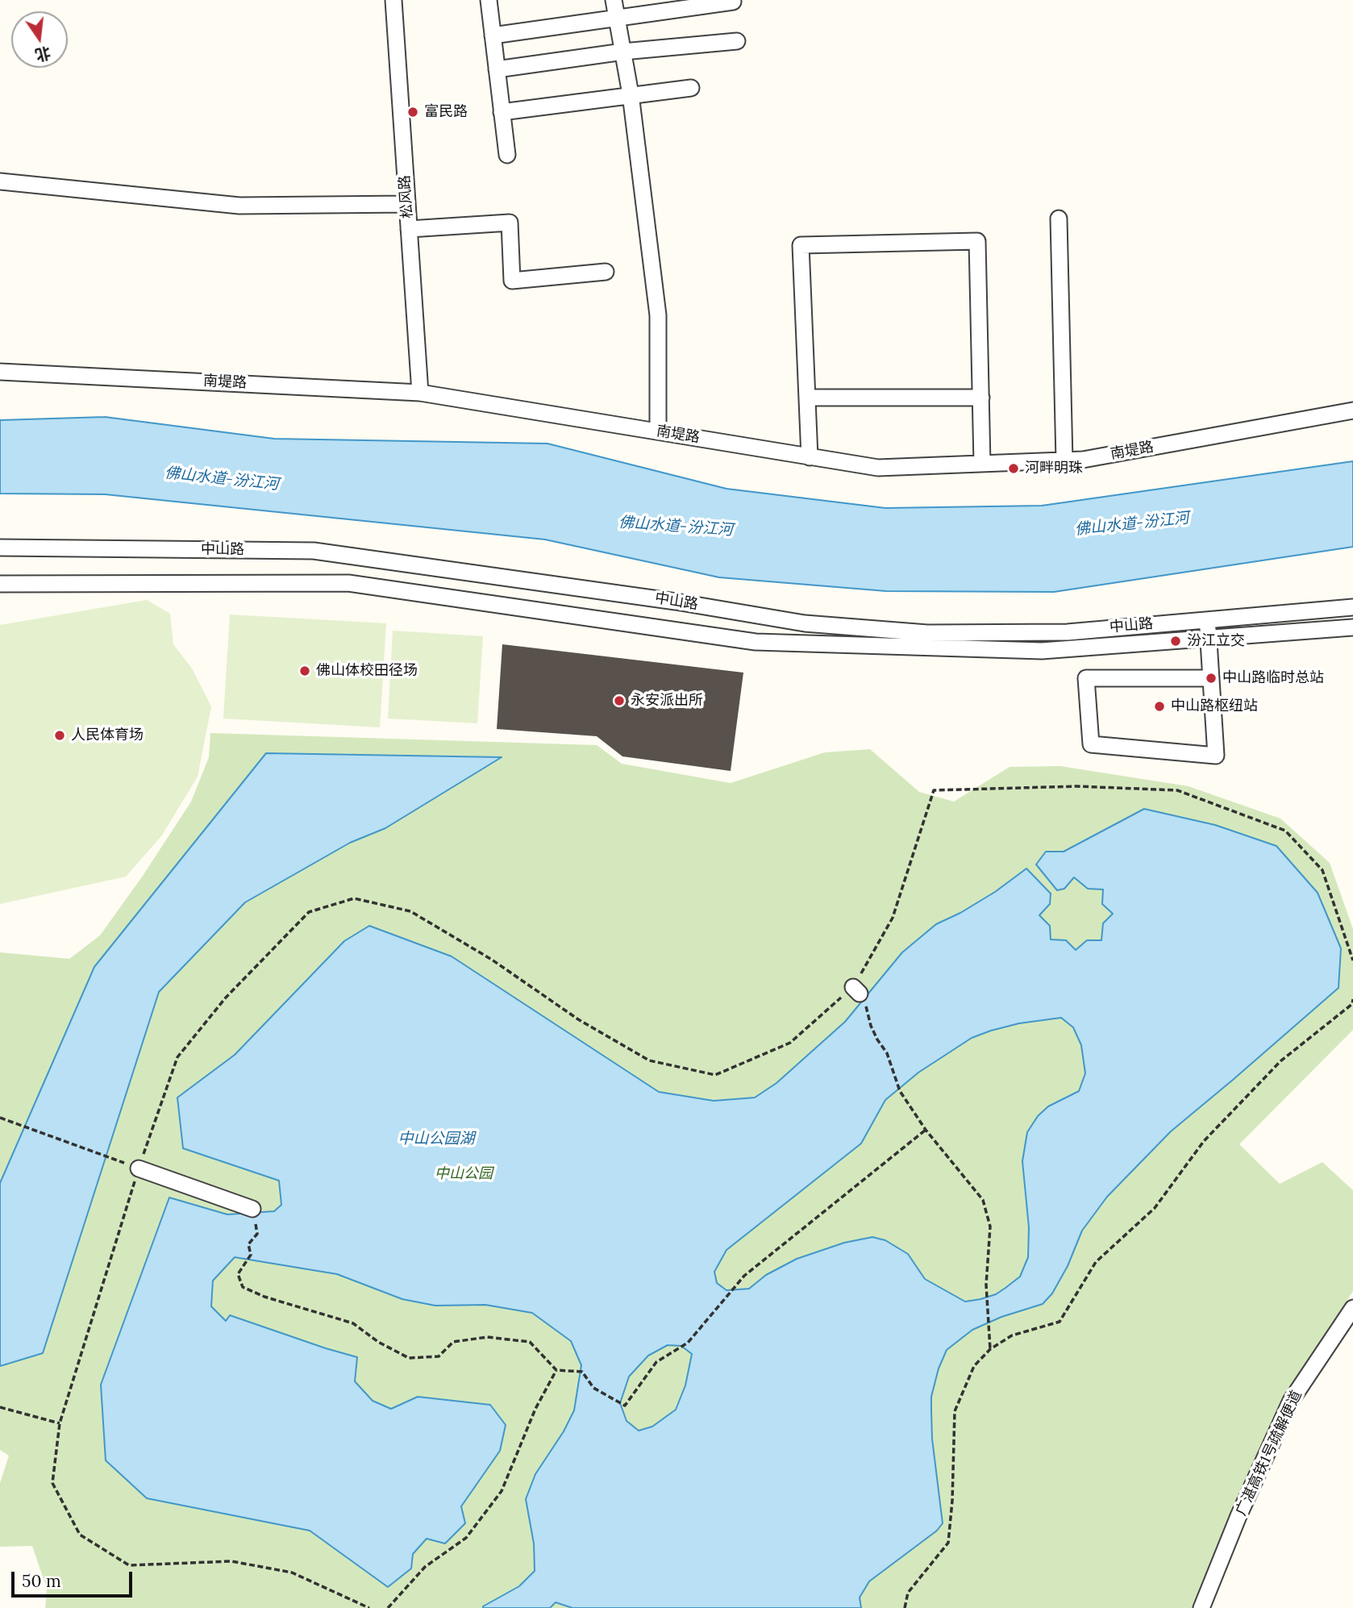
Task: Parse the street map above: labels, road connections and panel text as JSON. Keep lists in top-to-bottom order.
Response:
{
  "streets": {
    "street": [
      "松风路",
      "南堤路",
      "中山路",
      "广湛高铁1号疏解便道"
    ]
  },
  "crossings": [
    ["松风路", "南堤路"]
  ],
  "water": ["佛山水道-汾江河", "中山公园湖"],
  "parks": ["中山公园"],
  "places": [
    "富民路",
    "河畔明珠",
    "汾江立交",
    "佛山体校田径场",
    "中山路临时总站",
    "永安派出所",
    "中山路枢纽站",
    "人民体育场"
  ],
  "scale_bar": "50 m",
  "north": "bottom"
}
